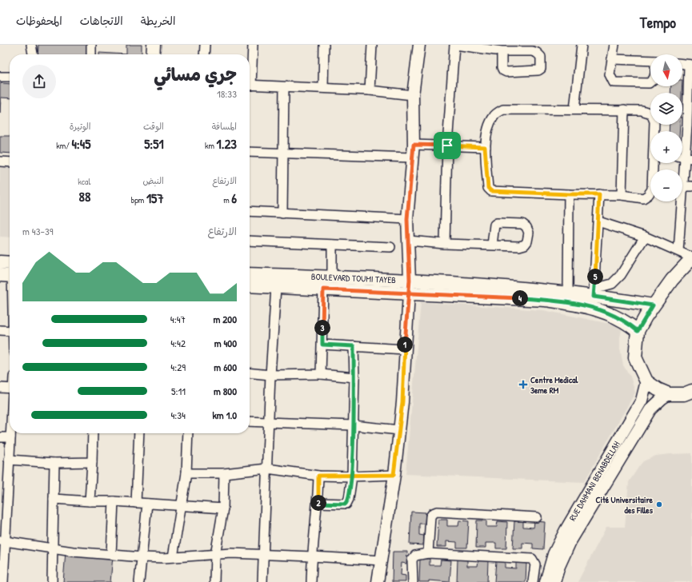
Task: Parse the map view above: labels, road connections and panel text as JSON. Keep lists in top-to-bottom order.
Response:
{
  "streets": {
    "main road": ["BOULEVARD TOUMI TAYEB"],
    "street": ["RUE DAHMANI BENABDELLAH"]
  },
  "places": {
    "health": ["Centre Medical 3eme RM"],
    "other": ["Cité Universitaire des Filles"]
  },
  "north": "bottom",
  "page": {
    "header": "Tempo",
    "nav": ["الخريطة", "الاتجاهات", "المحفوظات"],
    "map_buttons": ["+", "−"],
    "heading": ["جري مسائي", "18:33"],
    "stats": [
      ["المسافة", "1.23 km"],
      ["الوقت", "5:51"],
      ["الوتيرة", "4:45 /km"],
      ["الارتفاع", "6 m"],
      ["النبض", "157 bpm"],
      ["kcal", "88"]
    ],
    "chart": ["الارتفاع", "39–43 m"],
    "pins": [
      "5",
      "4",
      "3",
      "1",
      "2"
    ],
    "list": [
      {
        "name": "200 m",
        "note": "4:47"
      },
      {
        "name": "400 m",
        "note": "4:42"
      },
      {
        "name": "600 m",
        "note": "4:29"
      },
      {
        "name": "800 m",
        "note": "5:11"
      },
      {
        "name": "1.0 km",
        "note": "4:34"
      }
    ]
  }
}
